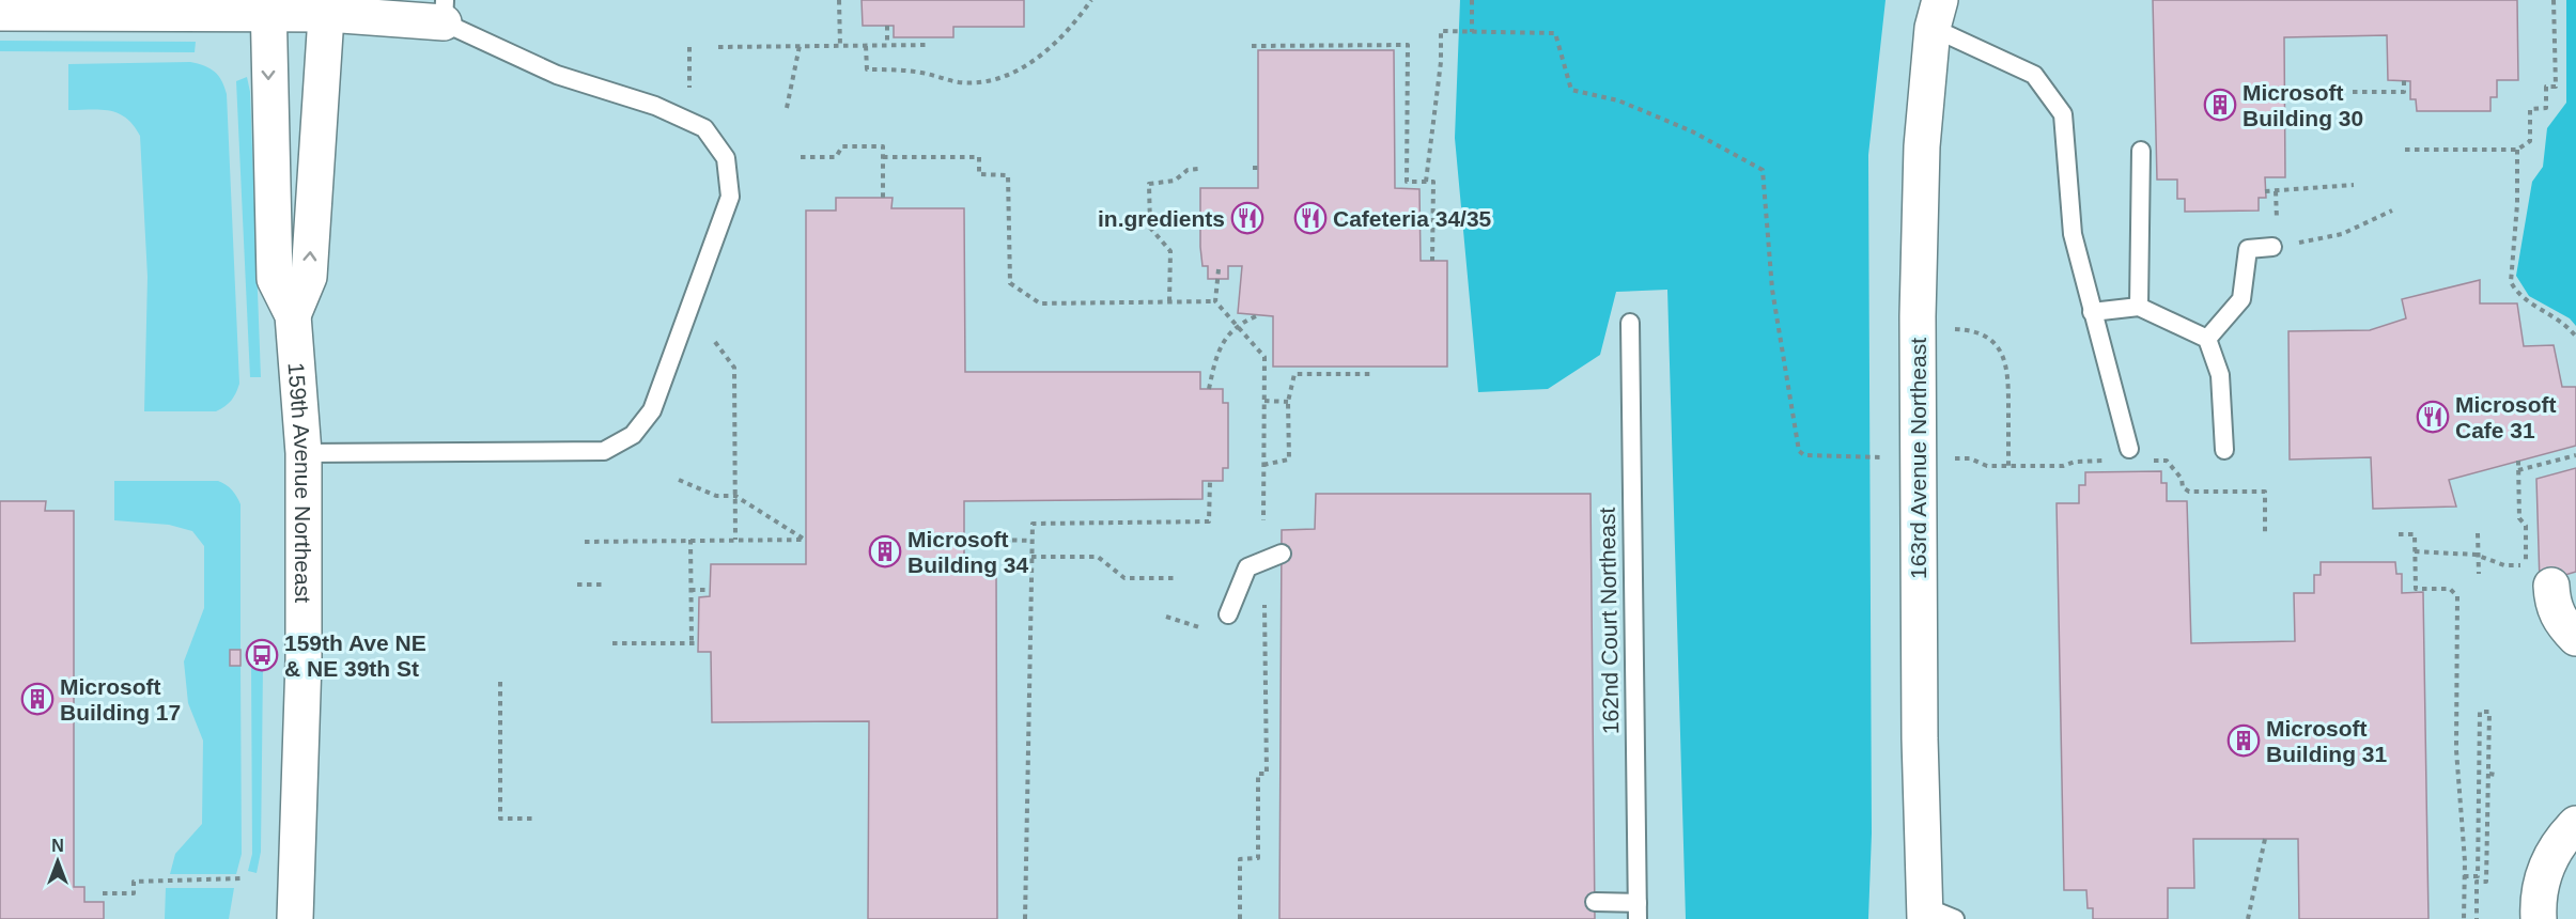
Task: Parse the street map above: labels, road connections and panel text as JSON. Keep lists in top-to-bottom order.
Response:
{
  "streets": {
    "street": ["163rd Avenue Northeast", "159th Avenue Northeast"],
    "lane": ["162nd Court Northeast"]
  },
  "places": {
    "building": [
      "Microsoft Building 30",
      "Microsoft Building 34",
      "Microsoft Building 17",
      "Microsoft Building 31"
    ],
    "restaurant": ["in.gredients", "Cafeteria 34/35", "Microsoft Cafe 31"],
    "bus stop": ["159th Ave NE & NE 39th St"]
  },
  "north": "top"
}
